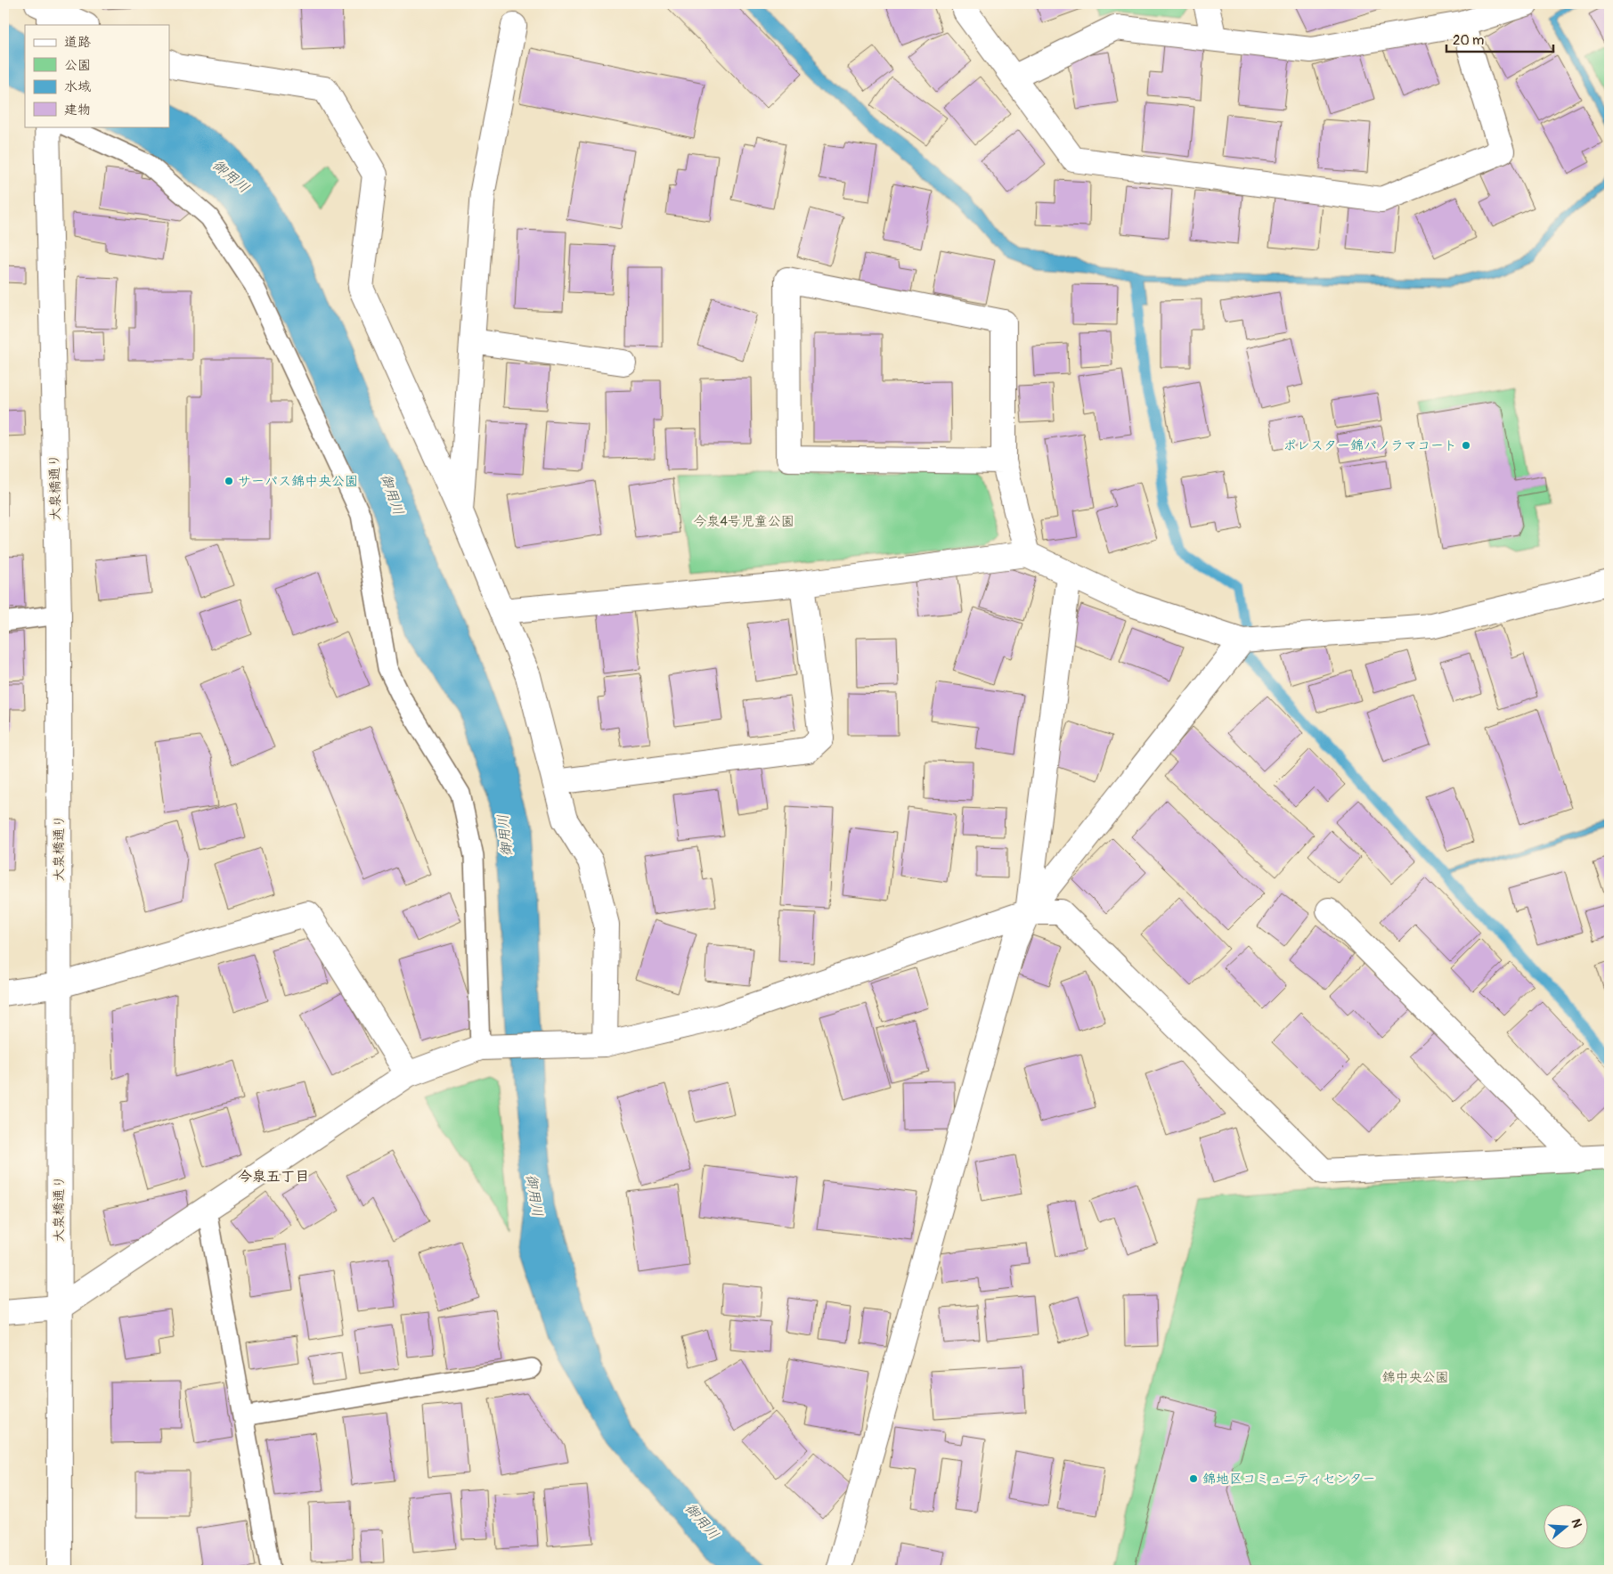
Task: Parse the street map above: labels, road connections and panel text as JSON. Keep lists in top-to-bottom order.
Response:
{
  "streets": {
    "street": ["大泉橋通り"]
  },
  "districts": ["今泉五丁目"],
  "water": ["御用川"],
  "parks": ["今泉4号児童公園", "錦中央公園"],
  "places": ["ポレスター錦パノラマコート", "サーパス錦中央公園", "錦地区コミュニティセンター"],
  "legend": [
    "道路",
    "公園",
    "水域",
    "建物"
  ],
  "scale_bar": "20 m",
  "north": "right"
}
